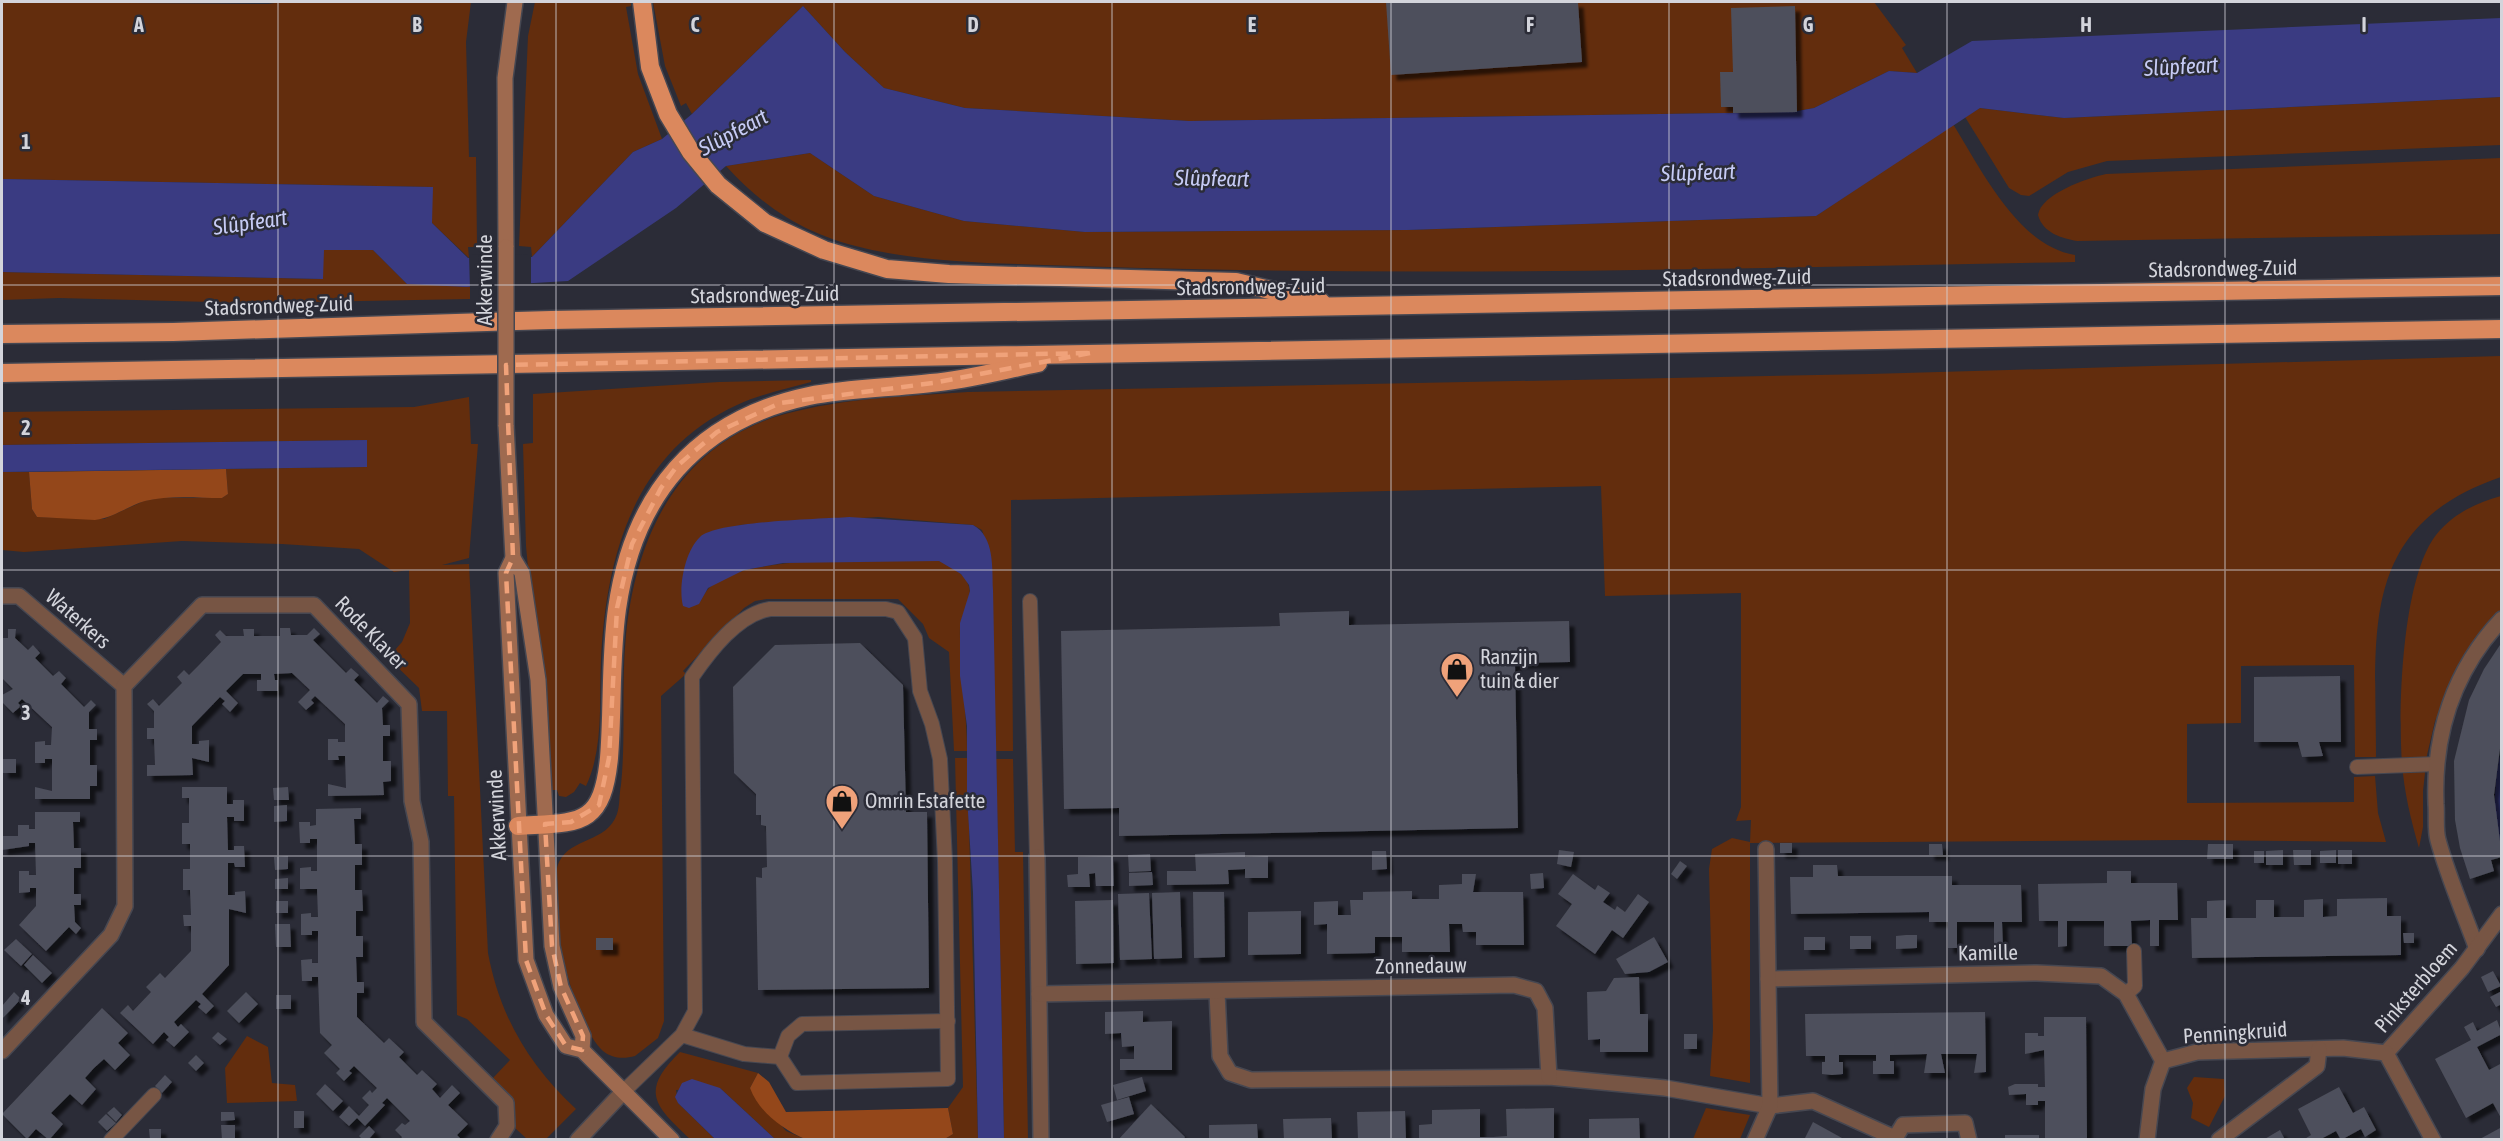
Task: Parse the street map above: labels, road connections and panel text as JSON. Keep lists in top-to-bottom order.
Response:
{
  "streets": {
    "highway": ["Stadsrondweg-Zuid"],
    "street": [
      "Akkerwinde",
      "Waterkers",
      "Rode Klaver",
      "Kamille",
      "Zonnedauw",
      "Pinksterbloem",
      "Penningkruid"
    ]
  },
  "crossings": [
    ["Waterkers", "Rode Klaver"],
    ["Kamille", "Penningkruid"],
    ["Pinksterbloem", "Penningkruid"]
  ],
  "water": ["Slûpfeart"],
  "places": {
    "shop": ["Ranzijn tuin & dier", "Omrin Estafette"]
  },
  "grid": {
    "columns": [
      "A",
      "B",
      "C",
      "D",
      "E",
      "F",
      "G",
      "H",
      "I"
    ],
    "rows": [
      "1",
      "2",
      "3",
      "4"
    ]
  }
}
